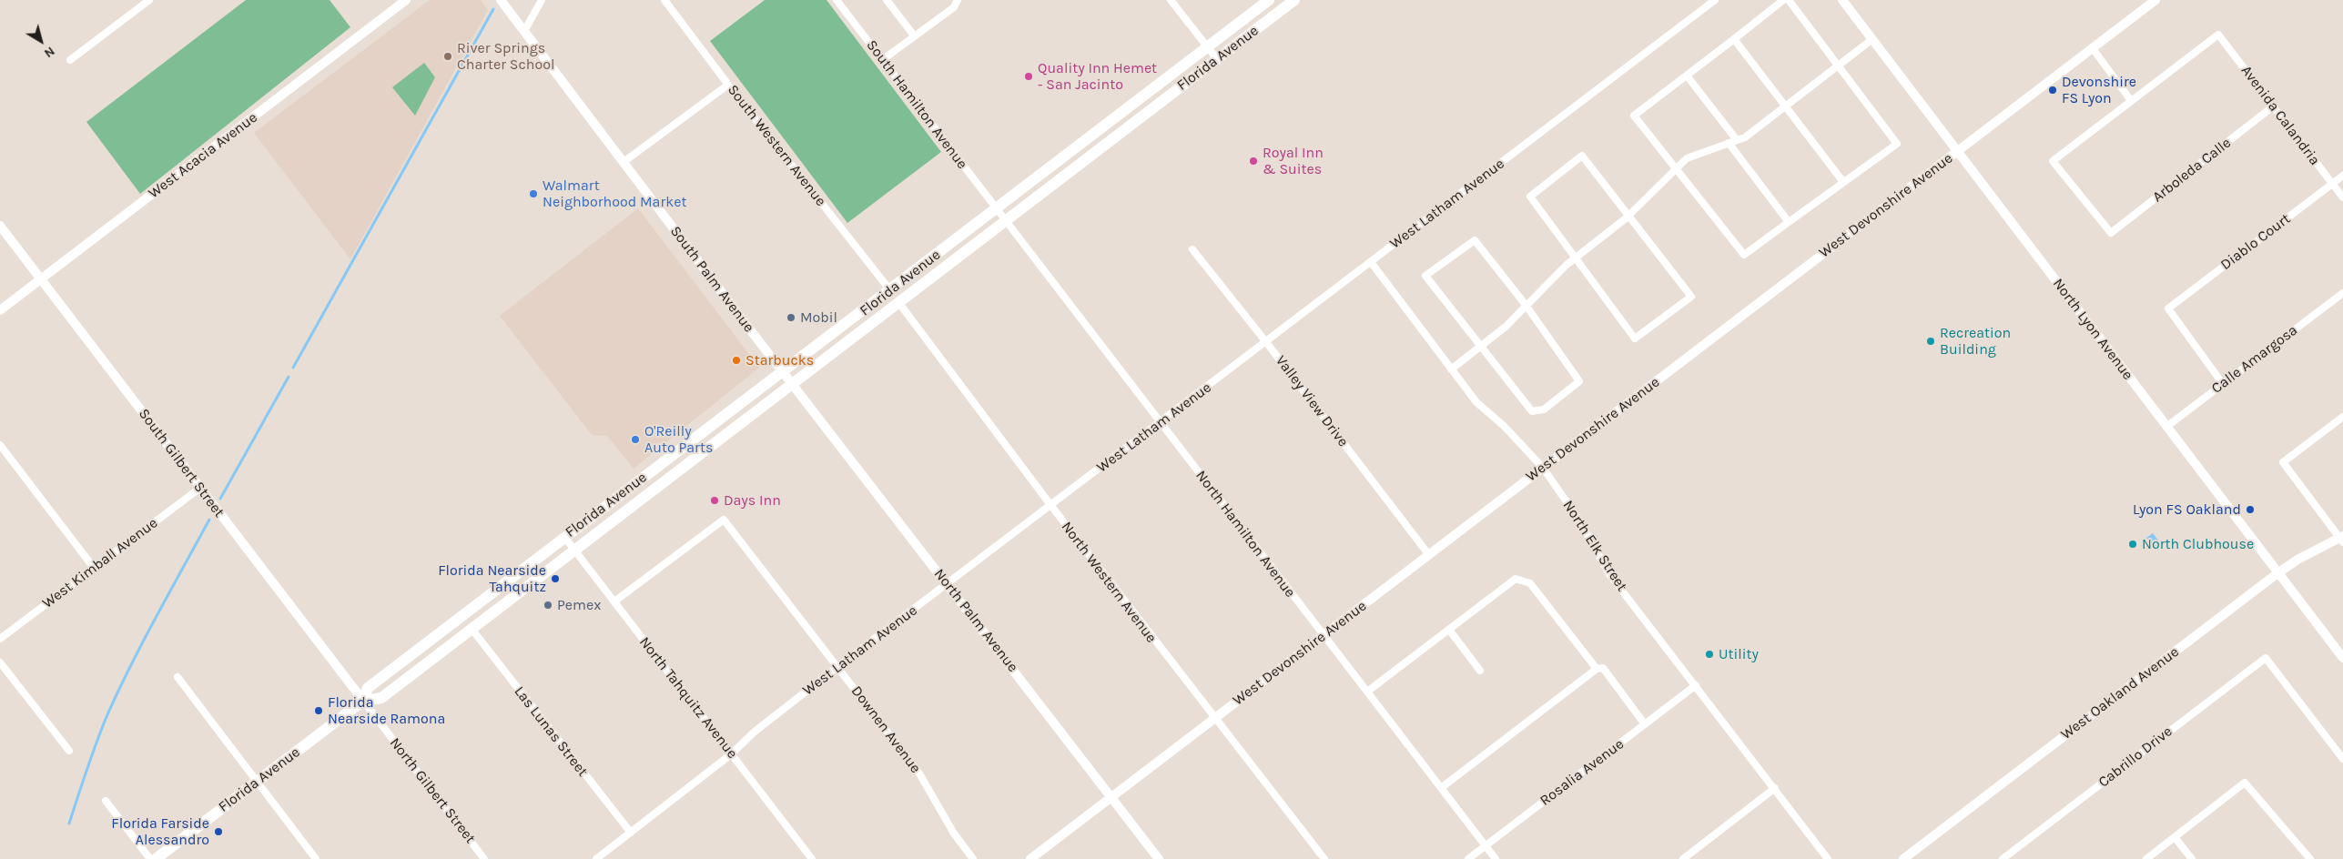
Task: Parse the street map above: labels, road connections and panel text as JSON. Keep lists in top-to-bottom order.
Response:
{
  "streets": {
    "main road": ["Florida Avenue"],
    "street": [
      "South Hamilton Avenue",
      "Avenida Calandria",
      "South Western Avenue",
      "West Acacia Avenue",
      "Arboleda Calle",
      "West Latham Avenue",
      "West Devonshire Avenue",
      "Diablo Court",
      "South Palm Avenue",
      "North Lyon Avenue",
      "Calle Amargosa",
      "Valley View Drive",
      "South Gilbert Street",
      "North Hamilton Avenue",
      "North Elk Street",
      "West Kimball Avenue",
      "North Western Avenue",
      "North Palm Avenue",
      "West Oakland Avenue",
      "North Tahquitz Avenue",
      "Downen Avenue",
      "Las Lunas Street",
      "Cabrillo Drive",
      "Rosalia Avenue",
      "North Gilbert Street"
    ]
  },
  "crossings": [
    ["Florida Avenue", "South Hamilton Avenue"],
    ["Florida Avenue", "South Western Avenue"],
    ["Florida Avenue", "South Palm Avenue"],
    ["Florida Avenue", "South Gilbert Street"],
    ["Florida Avenue", "North Hamilton Avenue"],
    ["Florida Avenue", "North Western Avenue"],
    ["Florida Avenue", "North Palm Avenue"],
    ["Florida Avenue", "North Tahquitz Avenue"],
    ["Florida Avenue", "Las Lunas Street"],
    ["Florida Avenue", "North Gilbert Street"],
    ["South Hamilton Avenue", "North Hamilton Avenue"],
    ["Avenida Calandria", "Arboleda Calle"],
    ["Avenida Calandria", "Diablo Court"],
    ["West Acacia Avenue", "South Gilbert Street"],
    ["West Latham Avenue", "Valley View Drive"],
    ["West Latham Avenue", "North Hamilton Avenue"],
    ["West Latham Avenue", "North Elk Street"],
    ["West Latham Avenue", "North Western Avenue"],
    ["West Latham Avenue", "North Palm Avenue"],
    ["West Latham Avenue", "North Tahquitz Avenue"],
    ["West Latham Avenue", "Downen Avenue"],
    ["West Latham Avenue", "Las Lunas Street"],
    ["West Devonshire Avenue", "North Lyon Avenue"],
    ["West Devonshire Avenue", "Valley View Drive"],
    ["West Devonshire Avenue", "North Hamilton Avenue"],
    ["West Devonshire Avenue", "North Elk Street"],
    ["West Devonshire Avenue", "North Western Avenue"],
    ["West Devonshire Avenue", "North Palm Avenue"],
    ["Diablo Court", "Calle Amargosa"],
    ["South Palm Avenue", "North Palm Avenue"],
    ["North Lyon Avenue", "Calle Amargosa"],
    ["North Lyon Avenue", "West Oakland Avenue"],
    ["South Gilbert Street", "West Kimball Avenue"],
    ["South Gilbert Street", "North Gilbert Street"],
    ["North Hamilton Avenue", "Rosalia Avenue"],
    ["North Elk Street", "Rosalia Avenue"],
    ["North Tahquitz Avenue", "Downen Avenue"]
  ],
  "places": [
    "River Springs Charter School",
    "Quality Inn Hemet - San Jacinto",
    "Devonshire FS Lyon",
    "Royal Inn & Suites",
    "Walmart Neighborhood Market",
    "Mobil",
    "Recreation Building",
    "Starbucks",
    "O'Reilly Auto Parts",
    "Days Inn",
    "Lyon FS Oakland",
    "North Clubhouse",
    "Florida Nearside Tahquitz",
    "Pemex",
    "Utility",
    "Florida Nearside Ramona",
    "Florida Farside Alessandro"
  ],
  "north": "bottom right"
}
